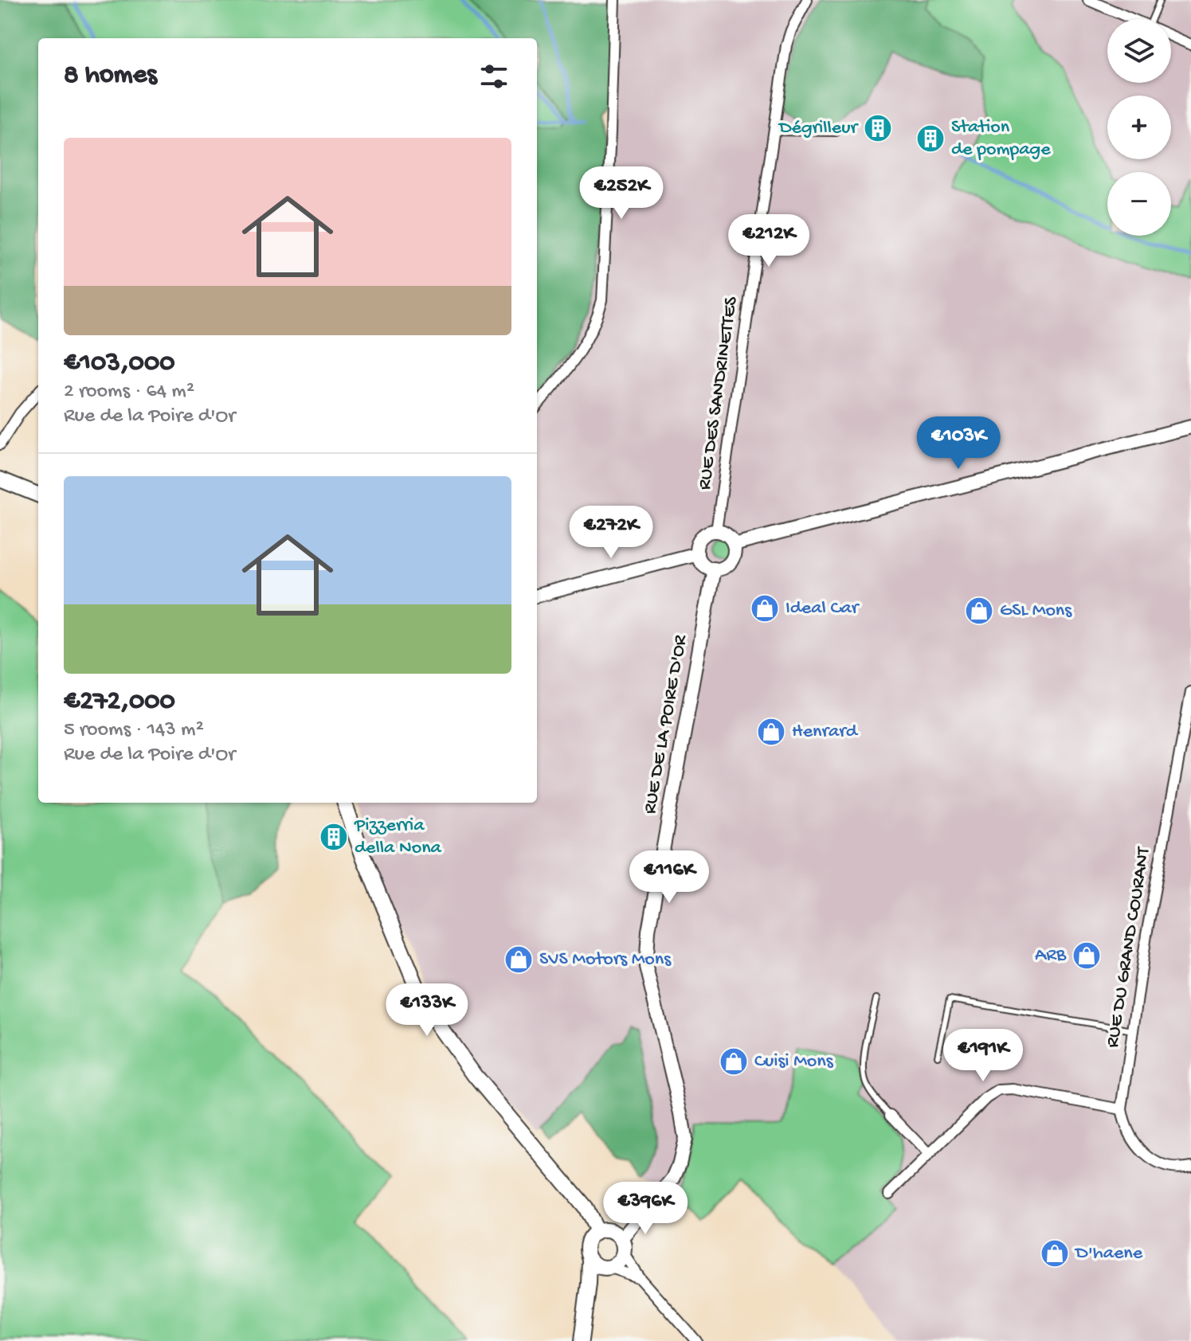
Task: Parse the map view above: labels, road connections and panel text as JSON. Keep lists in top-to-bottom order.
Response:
{
  "streets": {
    "street": ["RUE DES SANDRINETTES", "RUE DE LA POIRE D'OR", "RUE DU GRAND COURANT"]
  },
  "crossings": [
    ["RUE DES SANDRINETTES", "RUE DE LA POIRE D'OR"]
  ],
  "places": {
    "building": ["Dégrilleur", "Station de pompage", "Pizzerria della Nona"],
    "shop": [
      "Ideal Car",
      "GSL Mons",
      "Henrard",
      "ARB",
      "SVS Motors Mons",
      "Cuisi Mons",
      "D'haene"
    ]
  },
  "page": {
    "map_buttons": ["+", "−"],
    "heading": "8 homes",
    "list": [
      {
        "name": "€103,000",
        "note": "2 rooms · 64 m² · Rue de la Poire d'Or"
      },
      {
        "name": "€272,000",
        "note": "5 rooms · 143 m² · Rue de la Poire d'Or"
      }
    ],
    "price": [
      "€252K",
      "€212K",
      "€103K",
      "€272K",
      "€116K",
      "€133K",
      "€191K",
      "€396K"
    ]
  }
}
